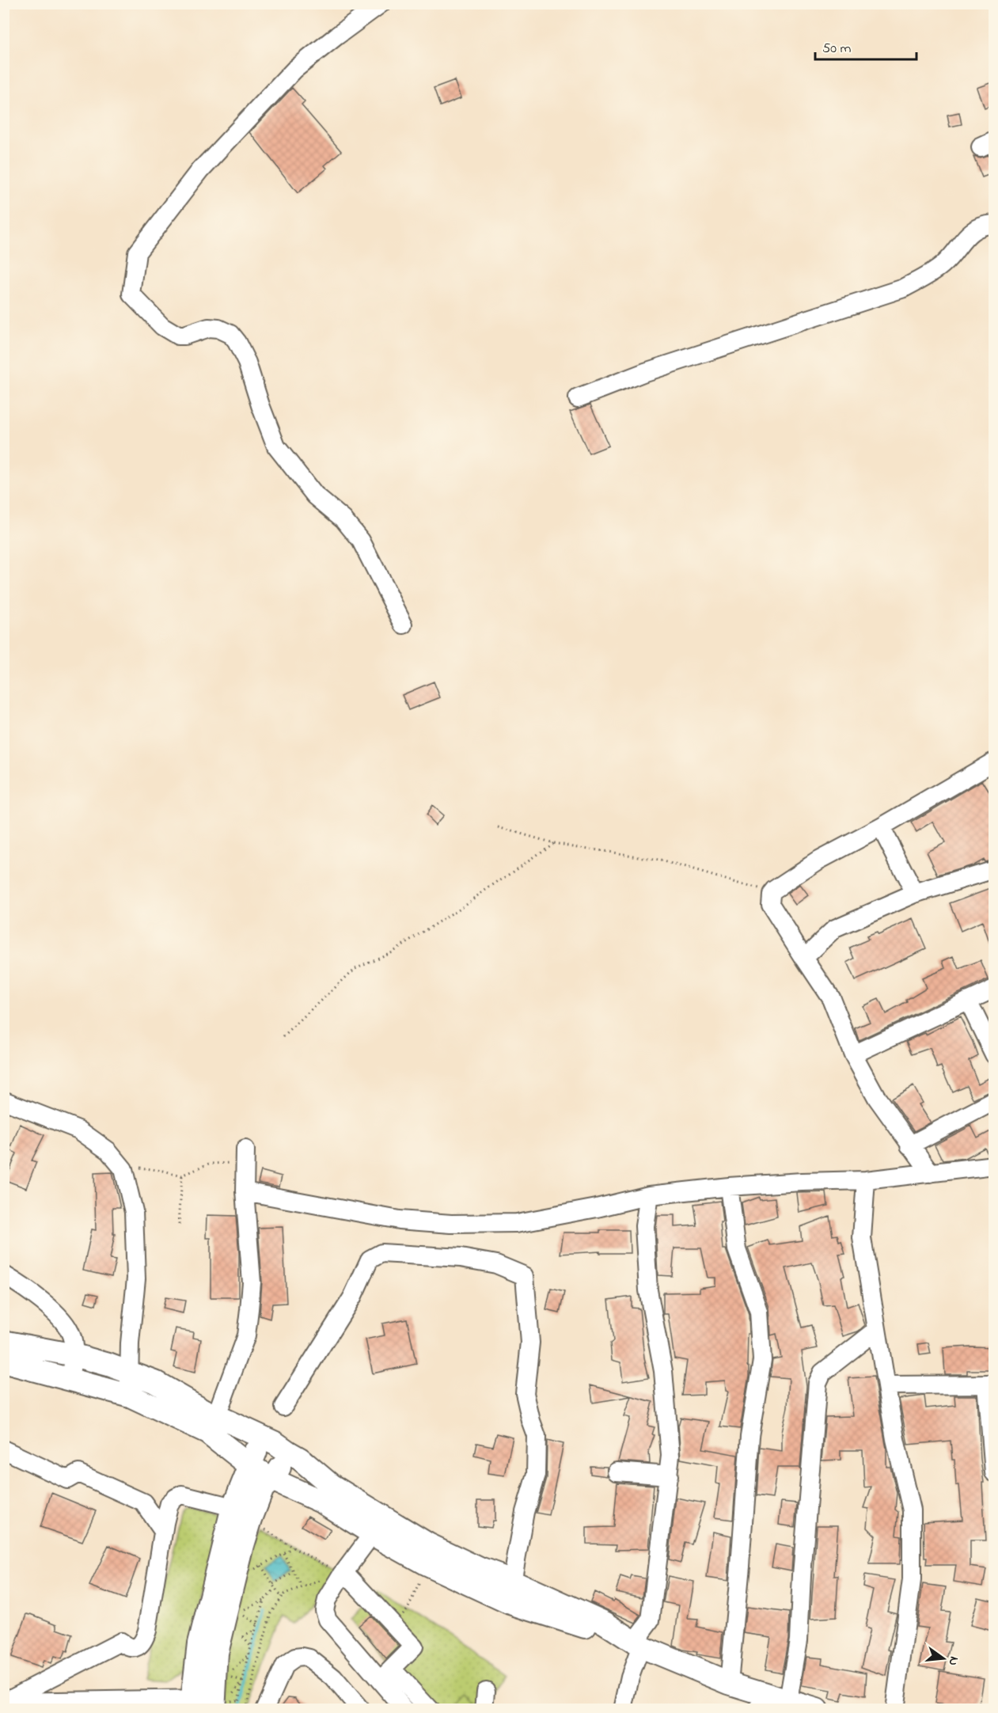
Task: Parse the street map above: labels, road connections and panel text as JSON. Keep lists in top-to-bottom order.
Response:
{
  "scale_bar": "50 m",
  "north": "right"
}
